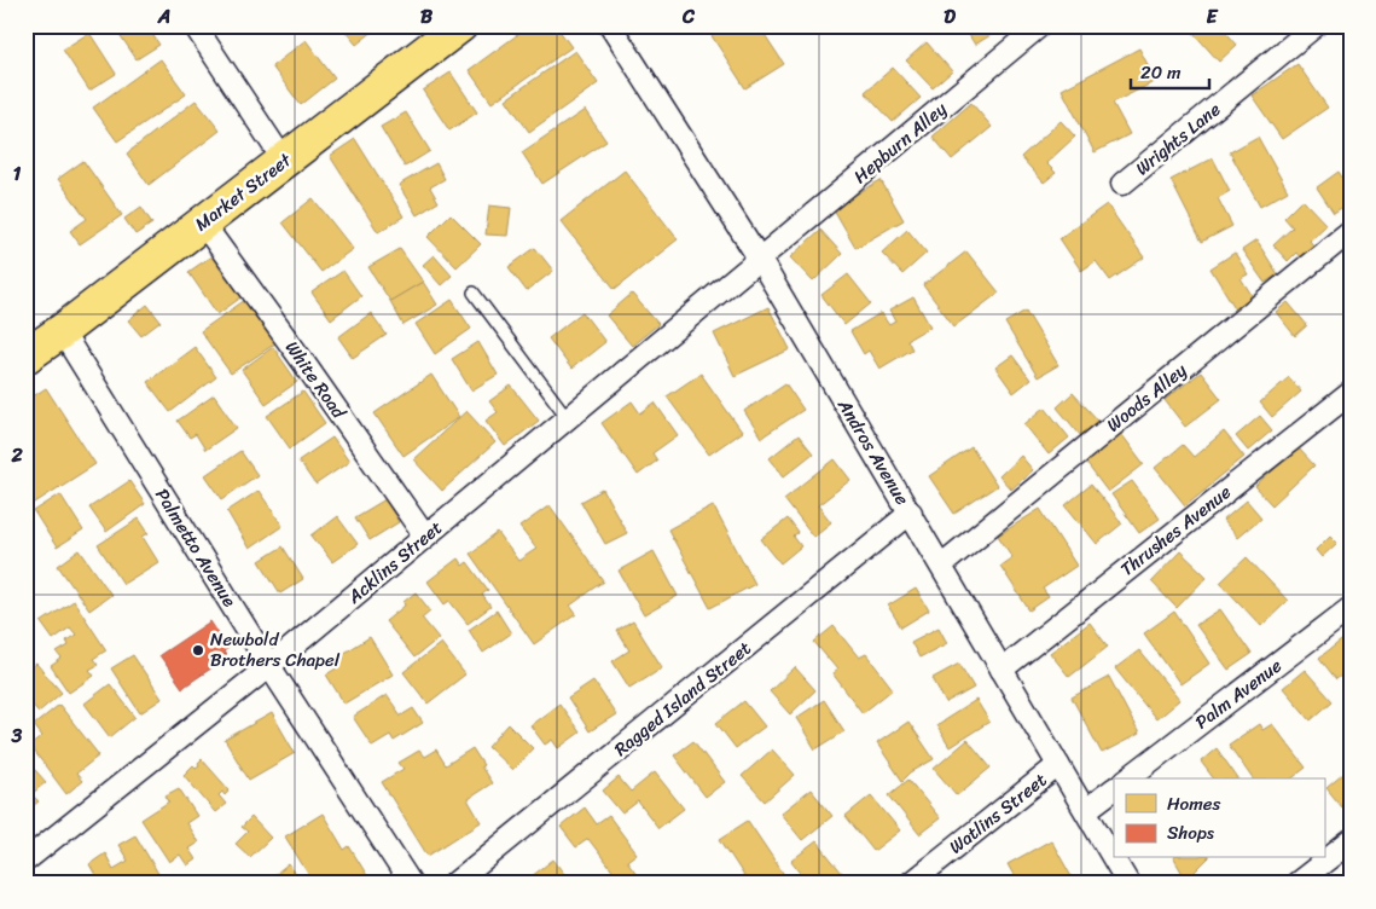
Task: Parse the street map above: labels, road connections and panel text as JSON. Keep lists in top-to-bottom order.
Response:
{
  "streets": {
    "main road": ["Market Street"],
    "street": [
      "Wrights Lane",
      "Hepburn Alley",
      "White Road",
      "Woods Alley",
      "Andros Avenue",
      "Thrushes Avenue",
      "Palmetto Avenue",
      "Acklins Street",
      "Palm Avenue",
      "Ragged Island Street",
      "Watlins Street"
    ]
  },
  "crossings": [
    ["Hepburn Alley", "Andros Avenue"],
    ["Hepburn Alley", "Acklins Street"],
    ["Market Street", "White Road"],
    ["Market Street", "Palmetto Avenue"],
    ["White Road", "Acklins Street"],
    ["Woods Alley", "Andros Avenue"],
    ["Andros Avenue", "Thrushes Avenue"],
    ["Andros Avenue", "Acklins Street"],
    ["Andros Avenue", "Ragged Island Street"],
    ["Andros Avenue", "Watlins Street"],
    ["Palmetto Avenue", "Acklins Street"]
  ],
  "places": ["Newbold Brothers Chapel"],
  "legend": ["Homes", "Shops"],
  "scale_bar": "20 m",
  "grid": {
    "columns": [
      "A",
      "B",
      "C",
      "D",
      "E"
    ],
    "rows": ["1", "2", "3"]
  }
}
